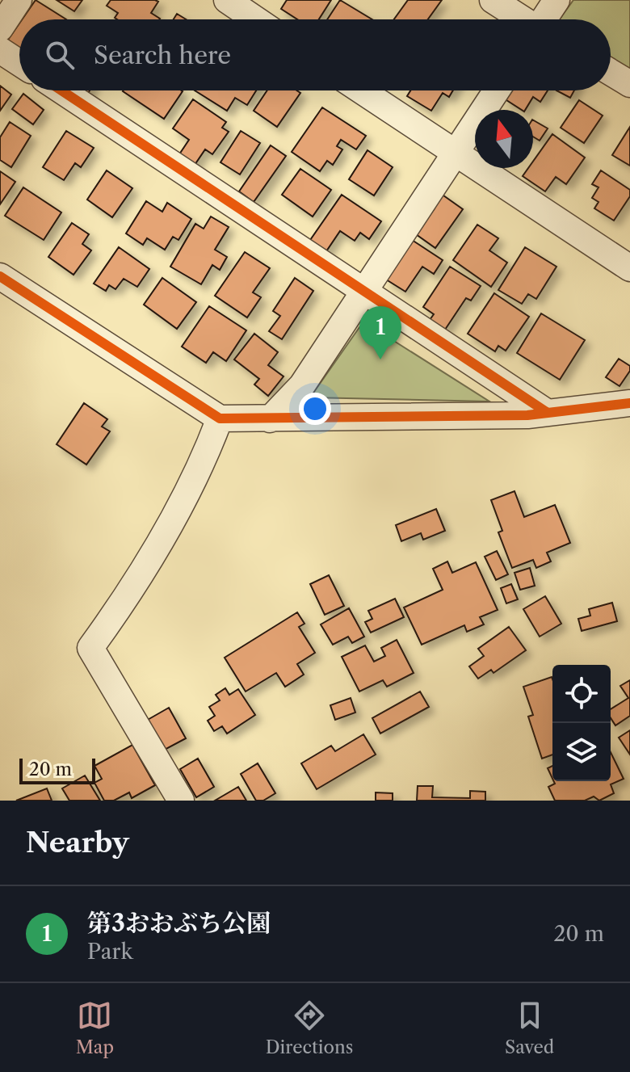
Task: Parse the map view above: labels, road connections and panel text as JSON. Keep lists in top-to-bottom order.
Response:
{
  "scale_bar": "20 m",
  "north": "top",
  "page": {
    "search": "Search here",
    "pins": "1",
    "scale": "20 m",
    "heading": "Nearby",
    "list": [
      {
        "mark": "1",
        "name": "第3おおぶち公園",
        "note": "Park",
        "value": "20 m"
      }
    ],
    "nav": ["Map", "Directions", "Saved"]
  }
}
